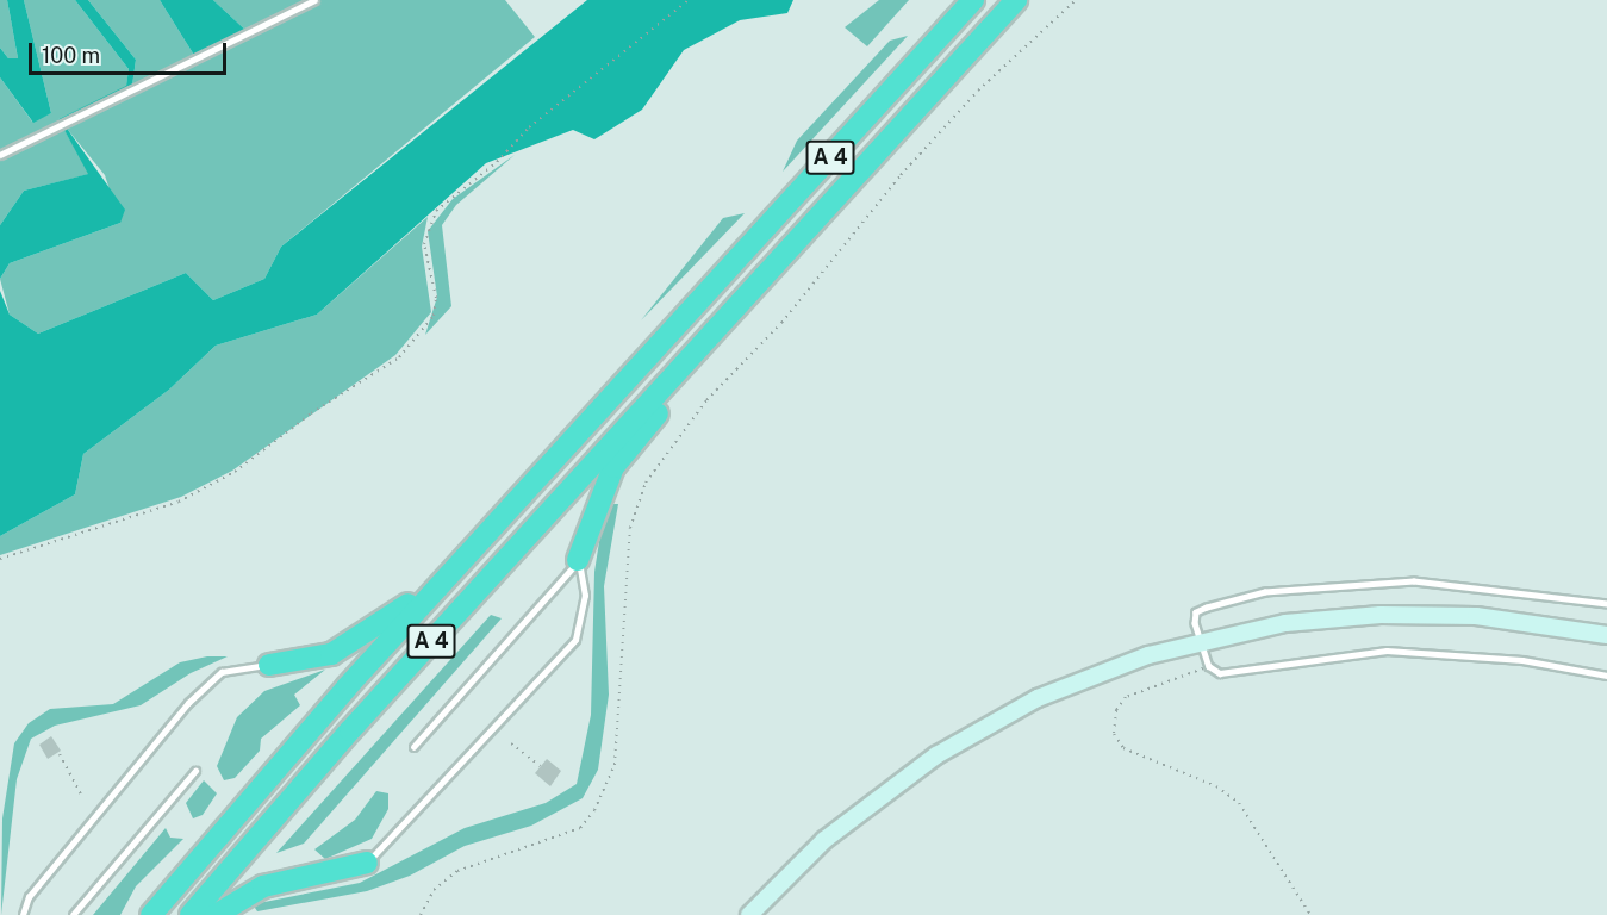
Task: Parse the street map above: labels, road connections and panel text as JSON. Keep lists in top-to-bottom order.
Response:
{
  "streets": {
    "highway": ["A 4"]
  },
  "scale_bar": "100 m"
}
